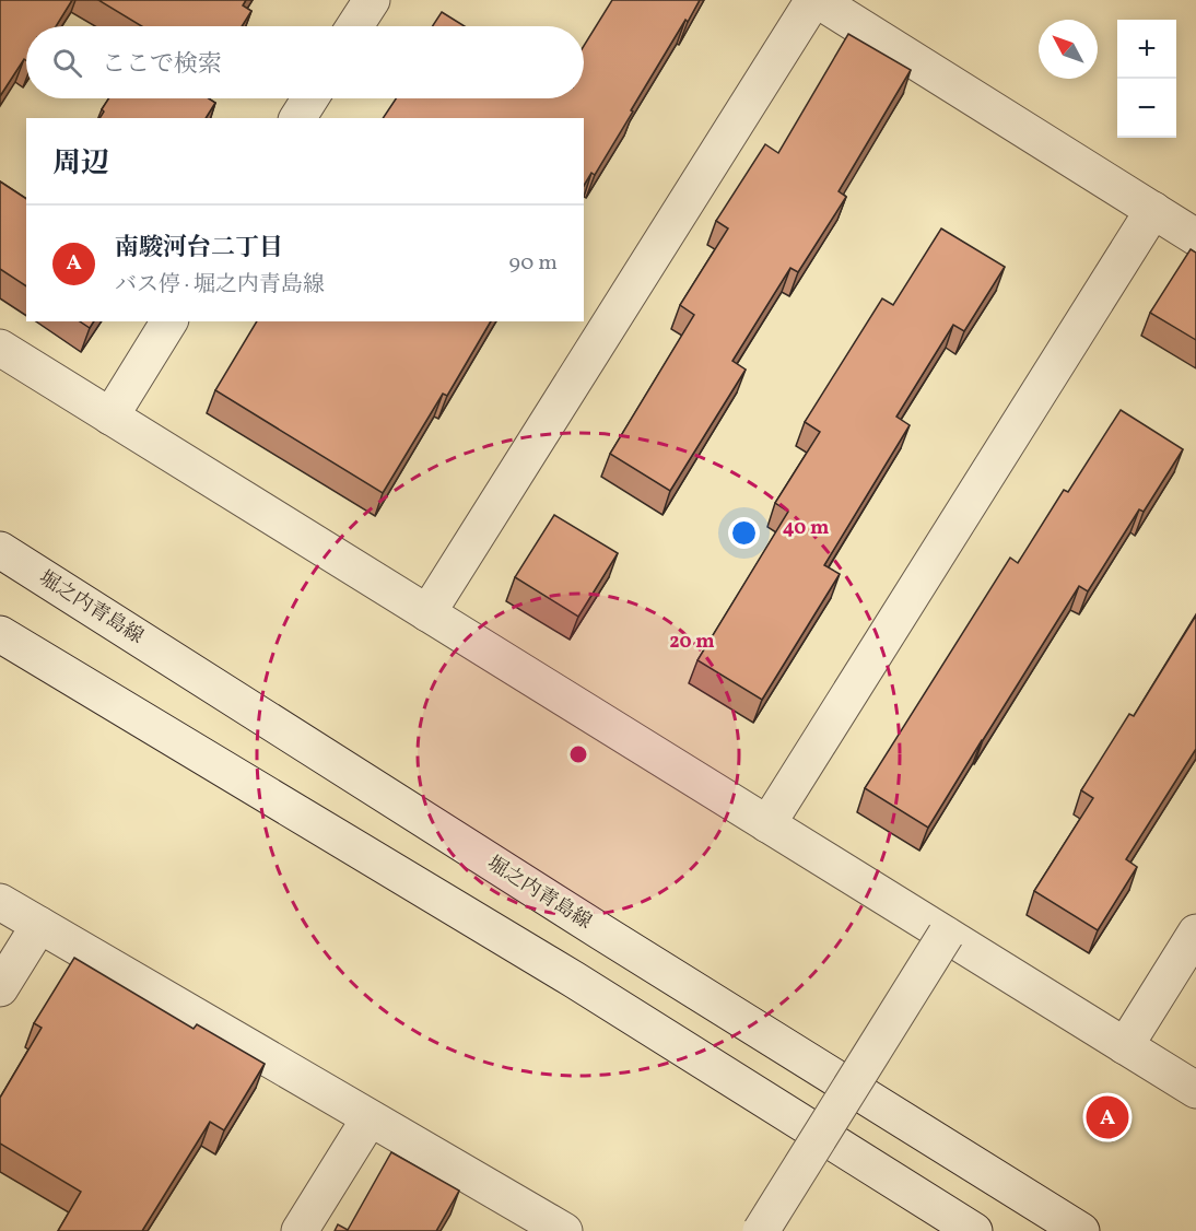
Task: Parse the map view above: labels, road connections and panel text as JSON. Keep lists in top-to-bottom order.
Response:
{
  "streets": {
    "street": ["堀之内青島線"]
  },
  "north": "top left",
  "page": {
    "map_buttons": ["+", "−"],
    "search": "ここで検索",
    "heading": "周辺",
    "list": [
      {
        "mark": "A",
        "name": "南駿河台二丁目",
        "note": "バス停 · 堀之内青島線",
        "value": "90 m"
      }
    ],
    "pins": "A"
  },
  "rings": ["40 m", "20 m"]
}
